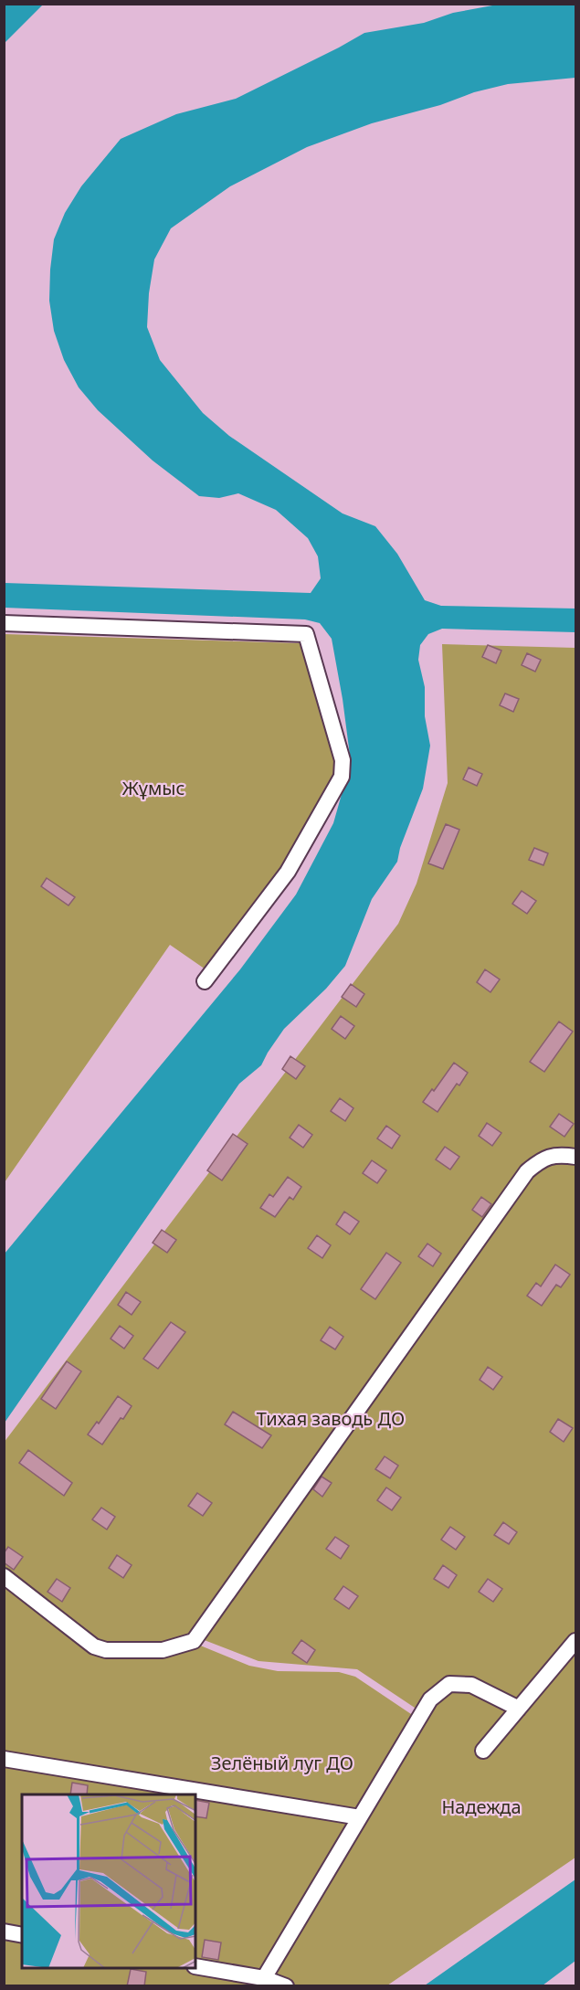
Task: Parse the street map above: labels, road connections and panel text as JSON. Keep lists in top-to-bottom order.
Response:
{
  "parks": [
    "Жұмыс",
    "Тихая заводь ДО",
    "Зелёный луг ДО",
    "Надежда"
  ]
}
